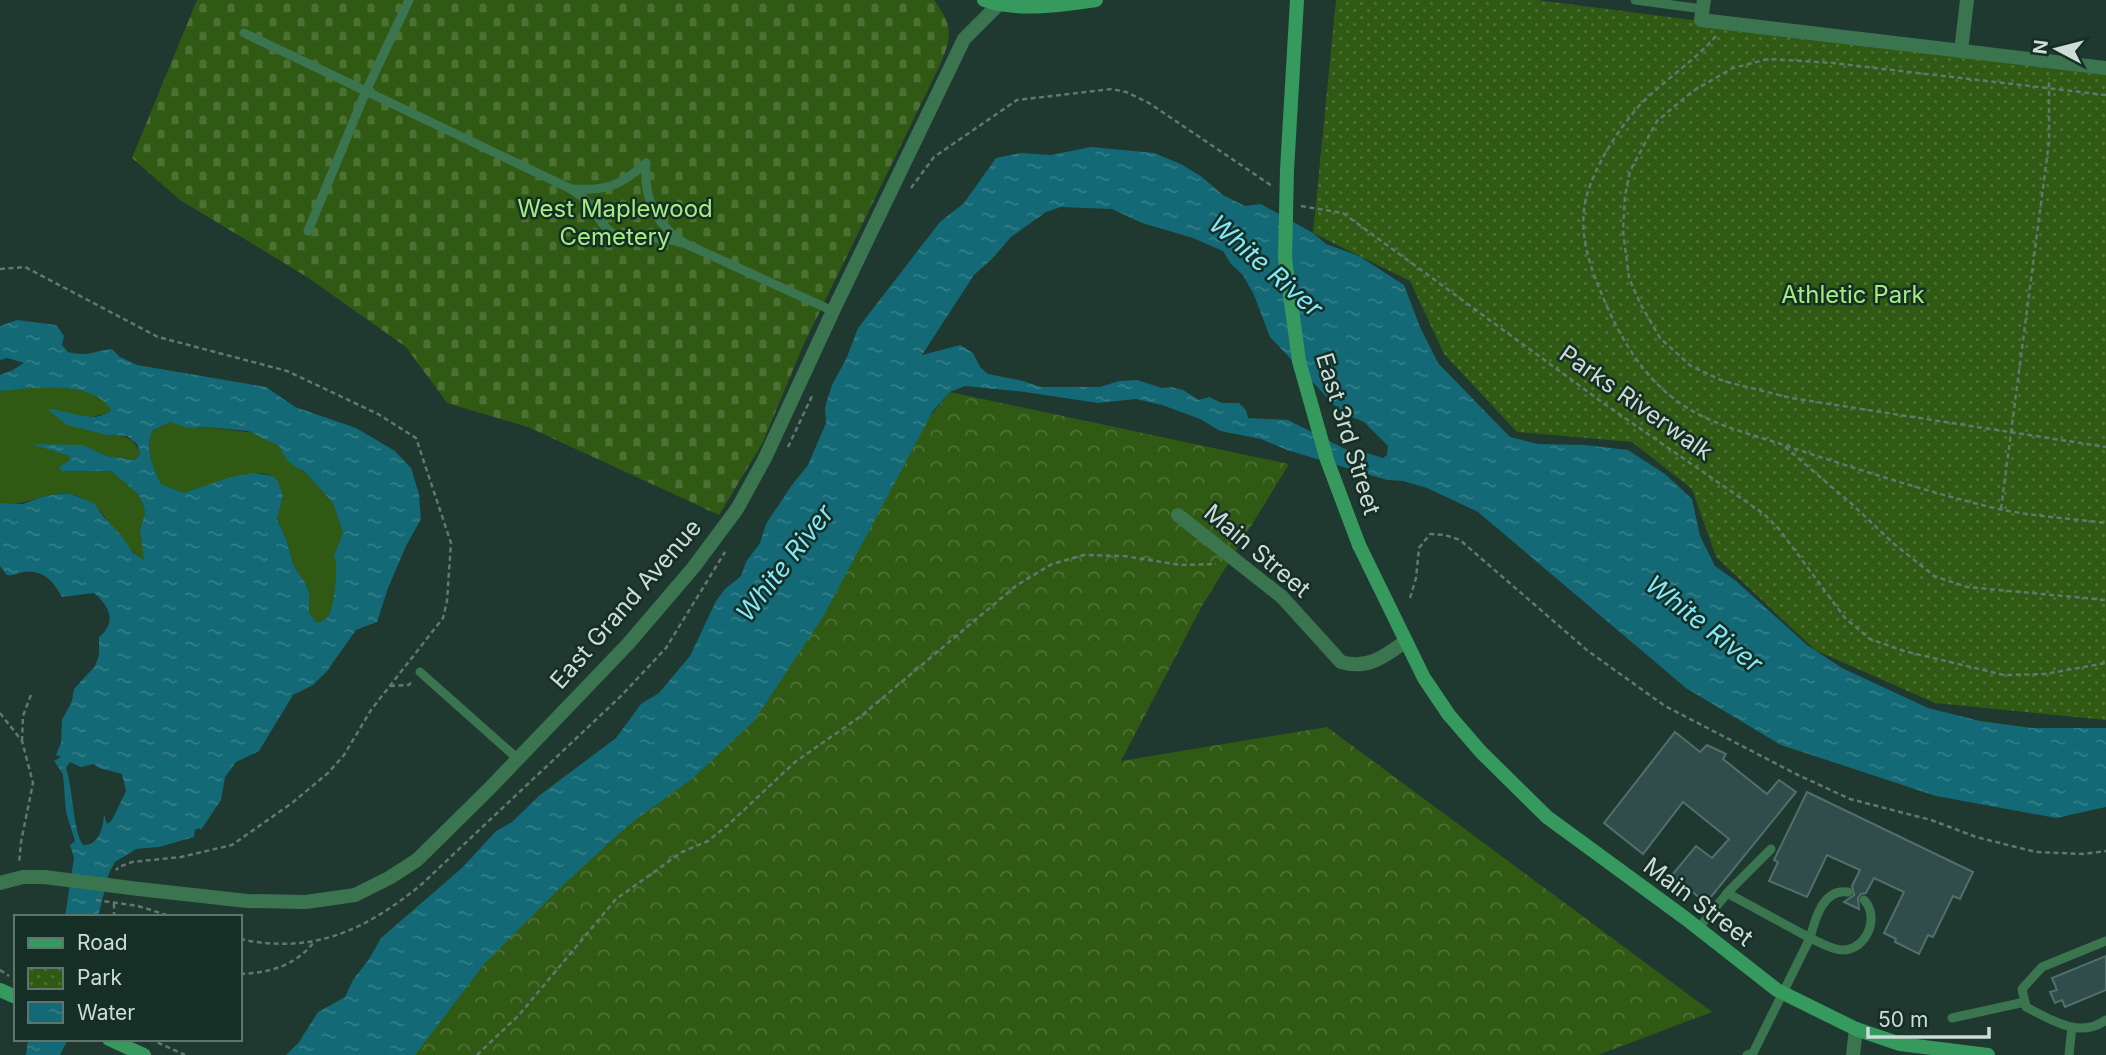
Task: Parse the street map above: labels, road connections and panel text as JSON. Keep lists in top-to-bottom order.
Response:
{
  "streets": {
    "main road": ["East 3rd Street", "Main Street"],
    "street": ["East Grand Avenue"],
    "path": ["Parks Riverwalk"]
  },
  "crossings": [
    ["East 3rd Street", "Main Street"]
  ],
  "water": ["White River"],
  "parks": ["West Maplewood Cemetery", "Athletic Park"],
  "legend": ["Road", "Park", "Water"],
  "scale_bar": "50 m",
  "north": "left"
}
